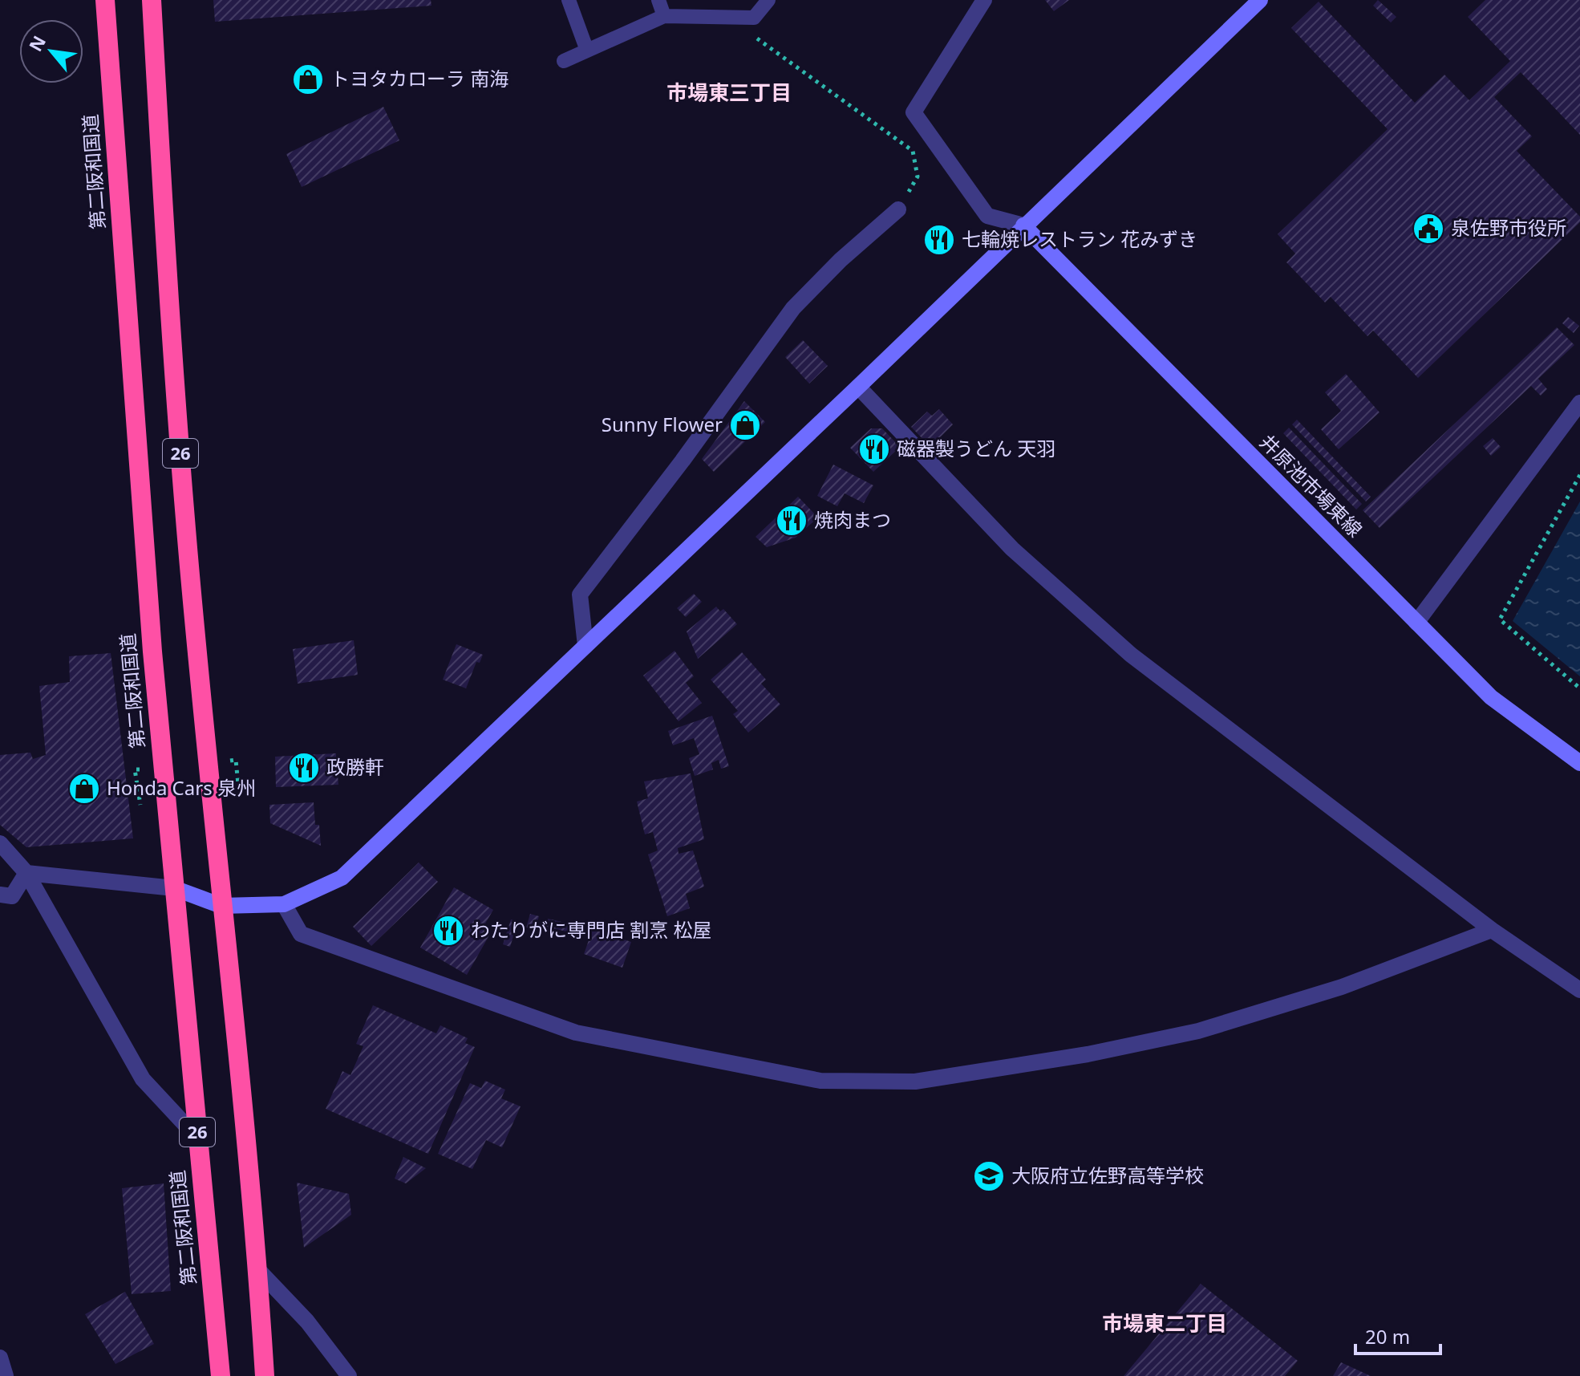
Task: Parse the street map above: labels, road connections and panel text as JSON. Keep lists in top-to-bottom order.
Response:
{
  "streets": {
    "highway": ["第二阪和国道", "26"],
    "street": ["井原池市場東線"]
  },
  "districts": ["市場東三丁目", "市場東二丁目"],
  "places": {
    "shop": ["トヨタカローラ 南海", "Sunny Flower", "Honda Cars 泉州"],
    "public building": ["泉佐野市役所"],
    "restaurant": [
      "七輪焼レストラン 花みずき",
      "磁器製うどん 天羽",
      "焼肉まつ",
      "政勝軒",
      "わたりがに専門店 割烹 松屋"
    ],
    "school or university": ["大阪府立佐野高等学校"]
  },
  "scale_bar": "20 m",
  "north": "top left"
}
